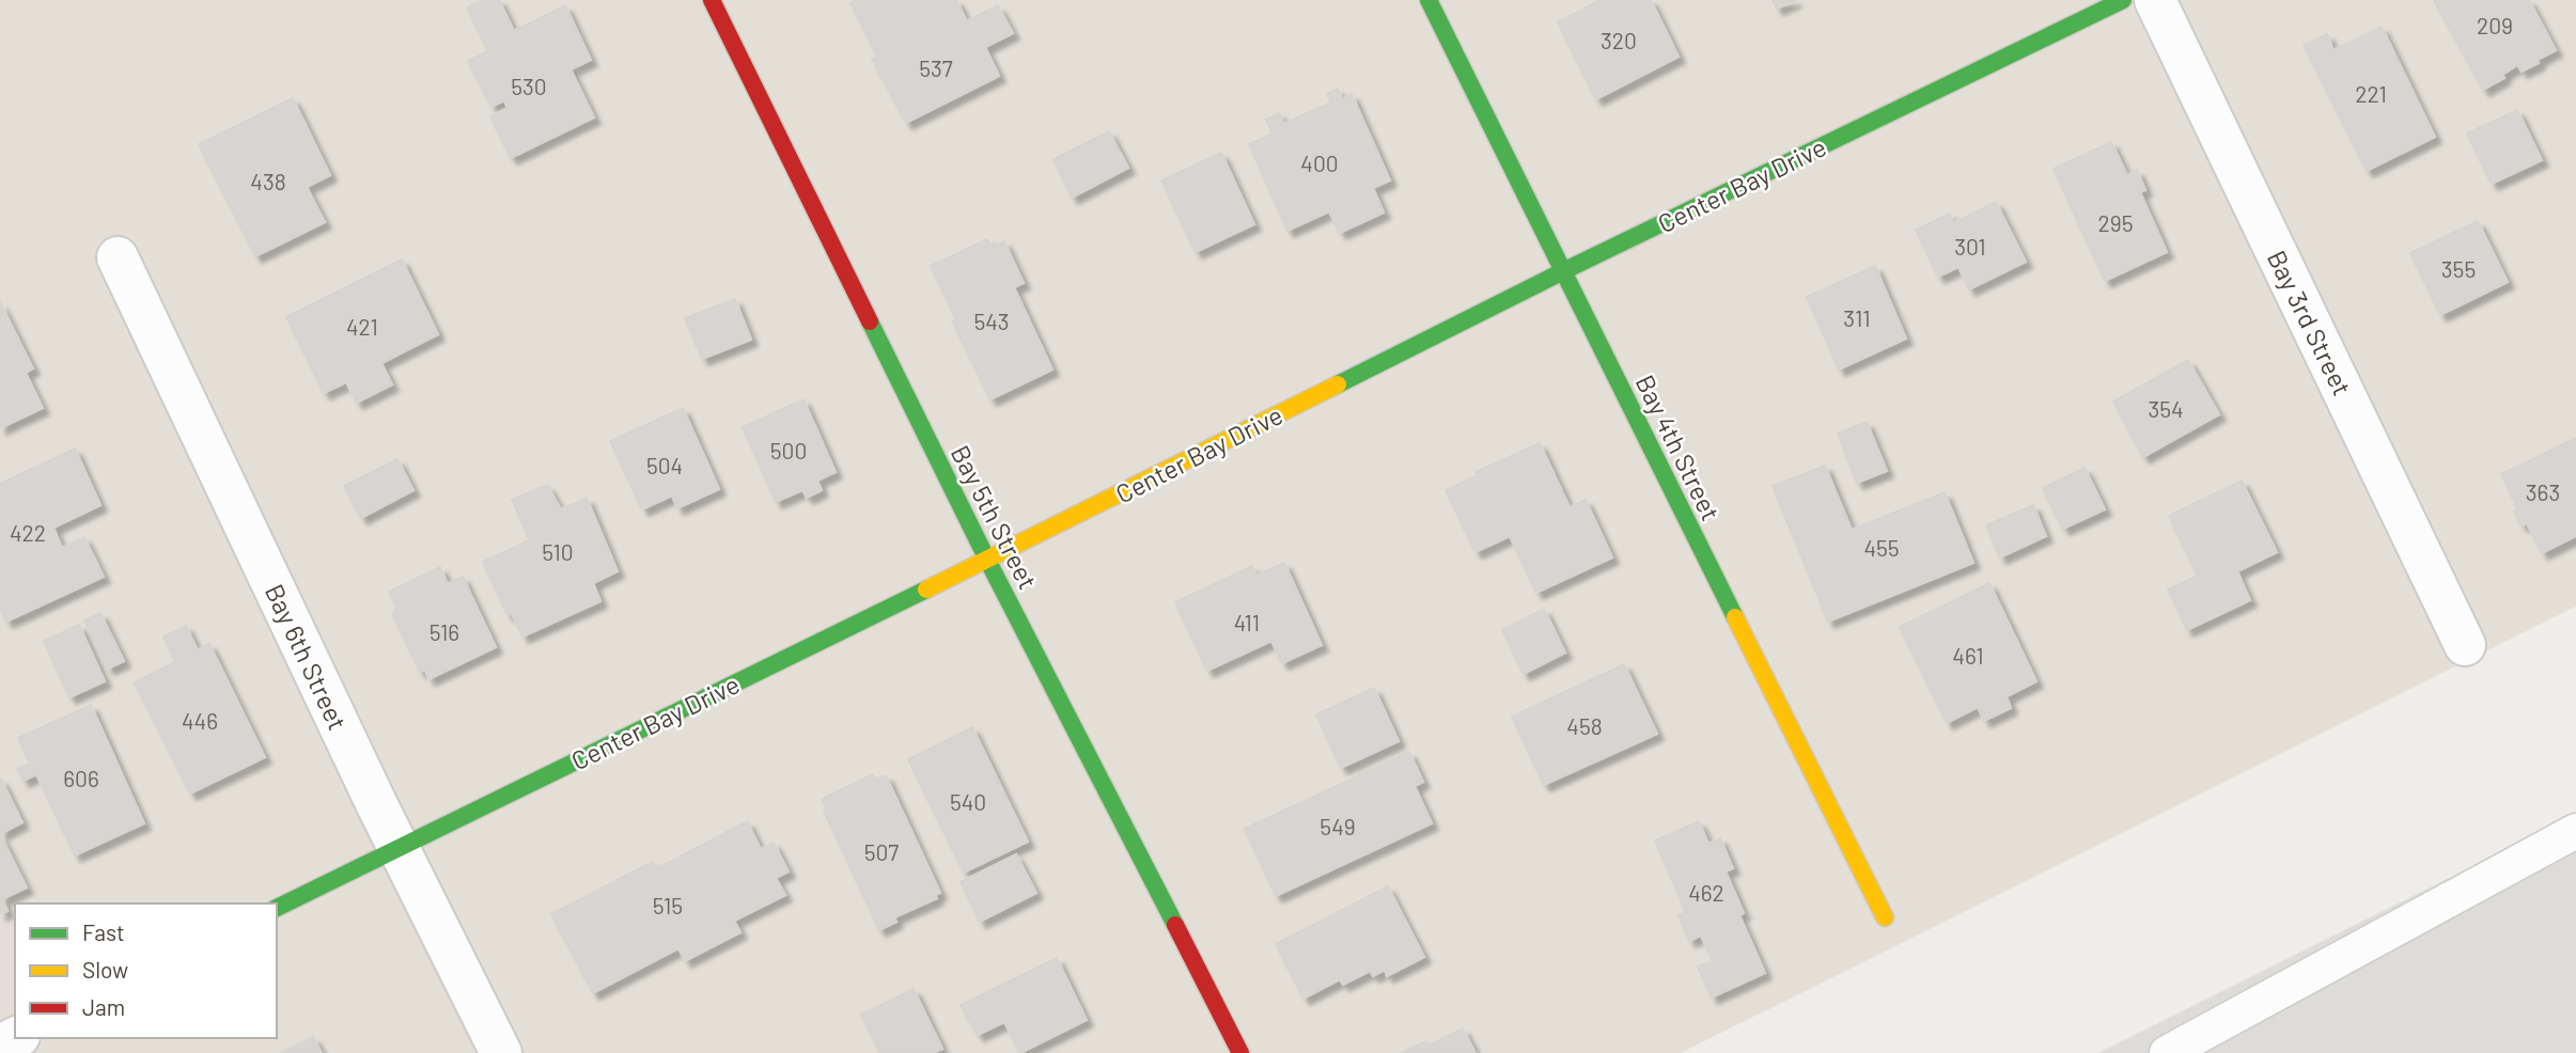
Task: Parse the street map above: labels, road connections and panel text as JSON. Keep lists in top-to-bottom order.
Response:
{
  "streets": {
    "street": [
      "Center Bay Drive",
      "Bay 3rd Street",
      "Bay 4th Street",
      "Bay 5th Street",
      "Bay 6th Street"
    ]
  },
  "crossings": [
    ["Center Bay Drive", "Bay 4th Street"],
    ["Center Bay Drive", "Bay 5th Street"],
    ["Center Bay Drive", "Bay 6th Street"]
  ],
  "house_numbers": [
    "209",
    "320",
    "537",
    "530",
    "221",
    "400",
    "438",
    "295",
    "301",
    "355",
    "311",
    "543",
    "421",
    "354",
    "500",
    "504",
    "363",
    "422",
    "455",
    "510",
    "411",
    "516",
    "461",
    "446",
    "458",
    "606",
    "540",
    "549",
    "507",
    "462",
    "515"
  ],
  "legend": ["Fast", "Slow", "Jam"]
}
